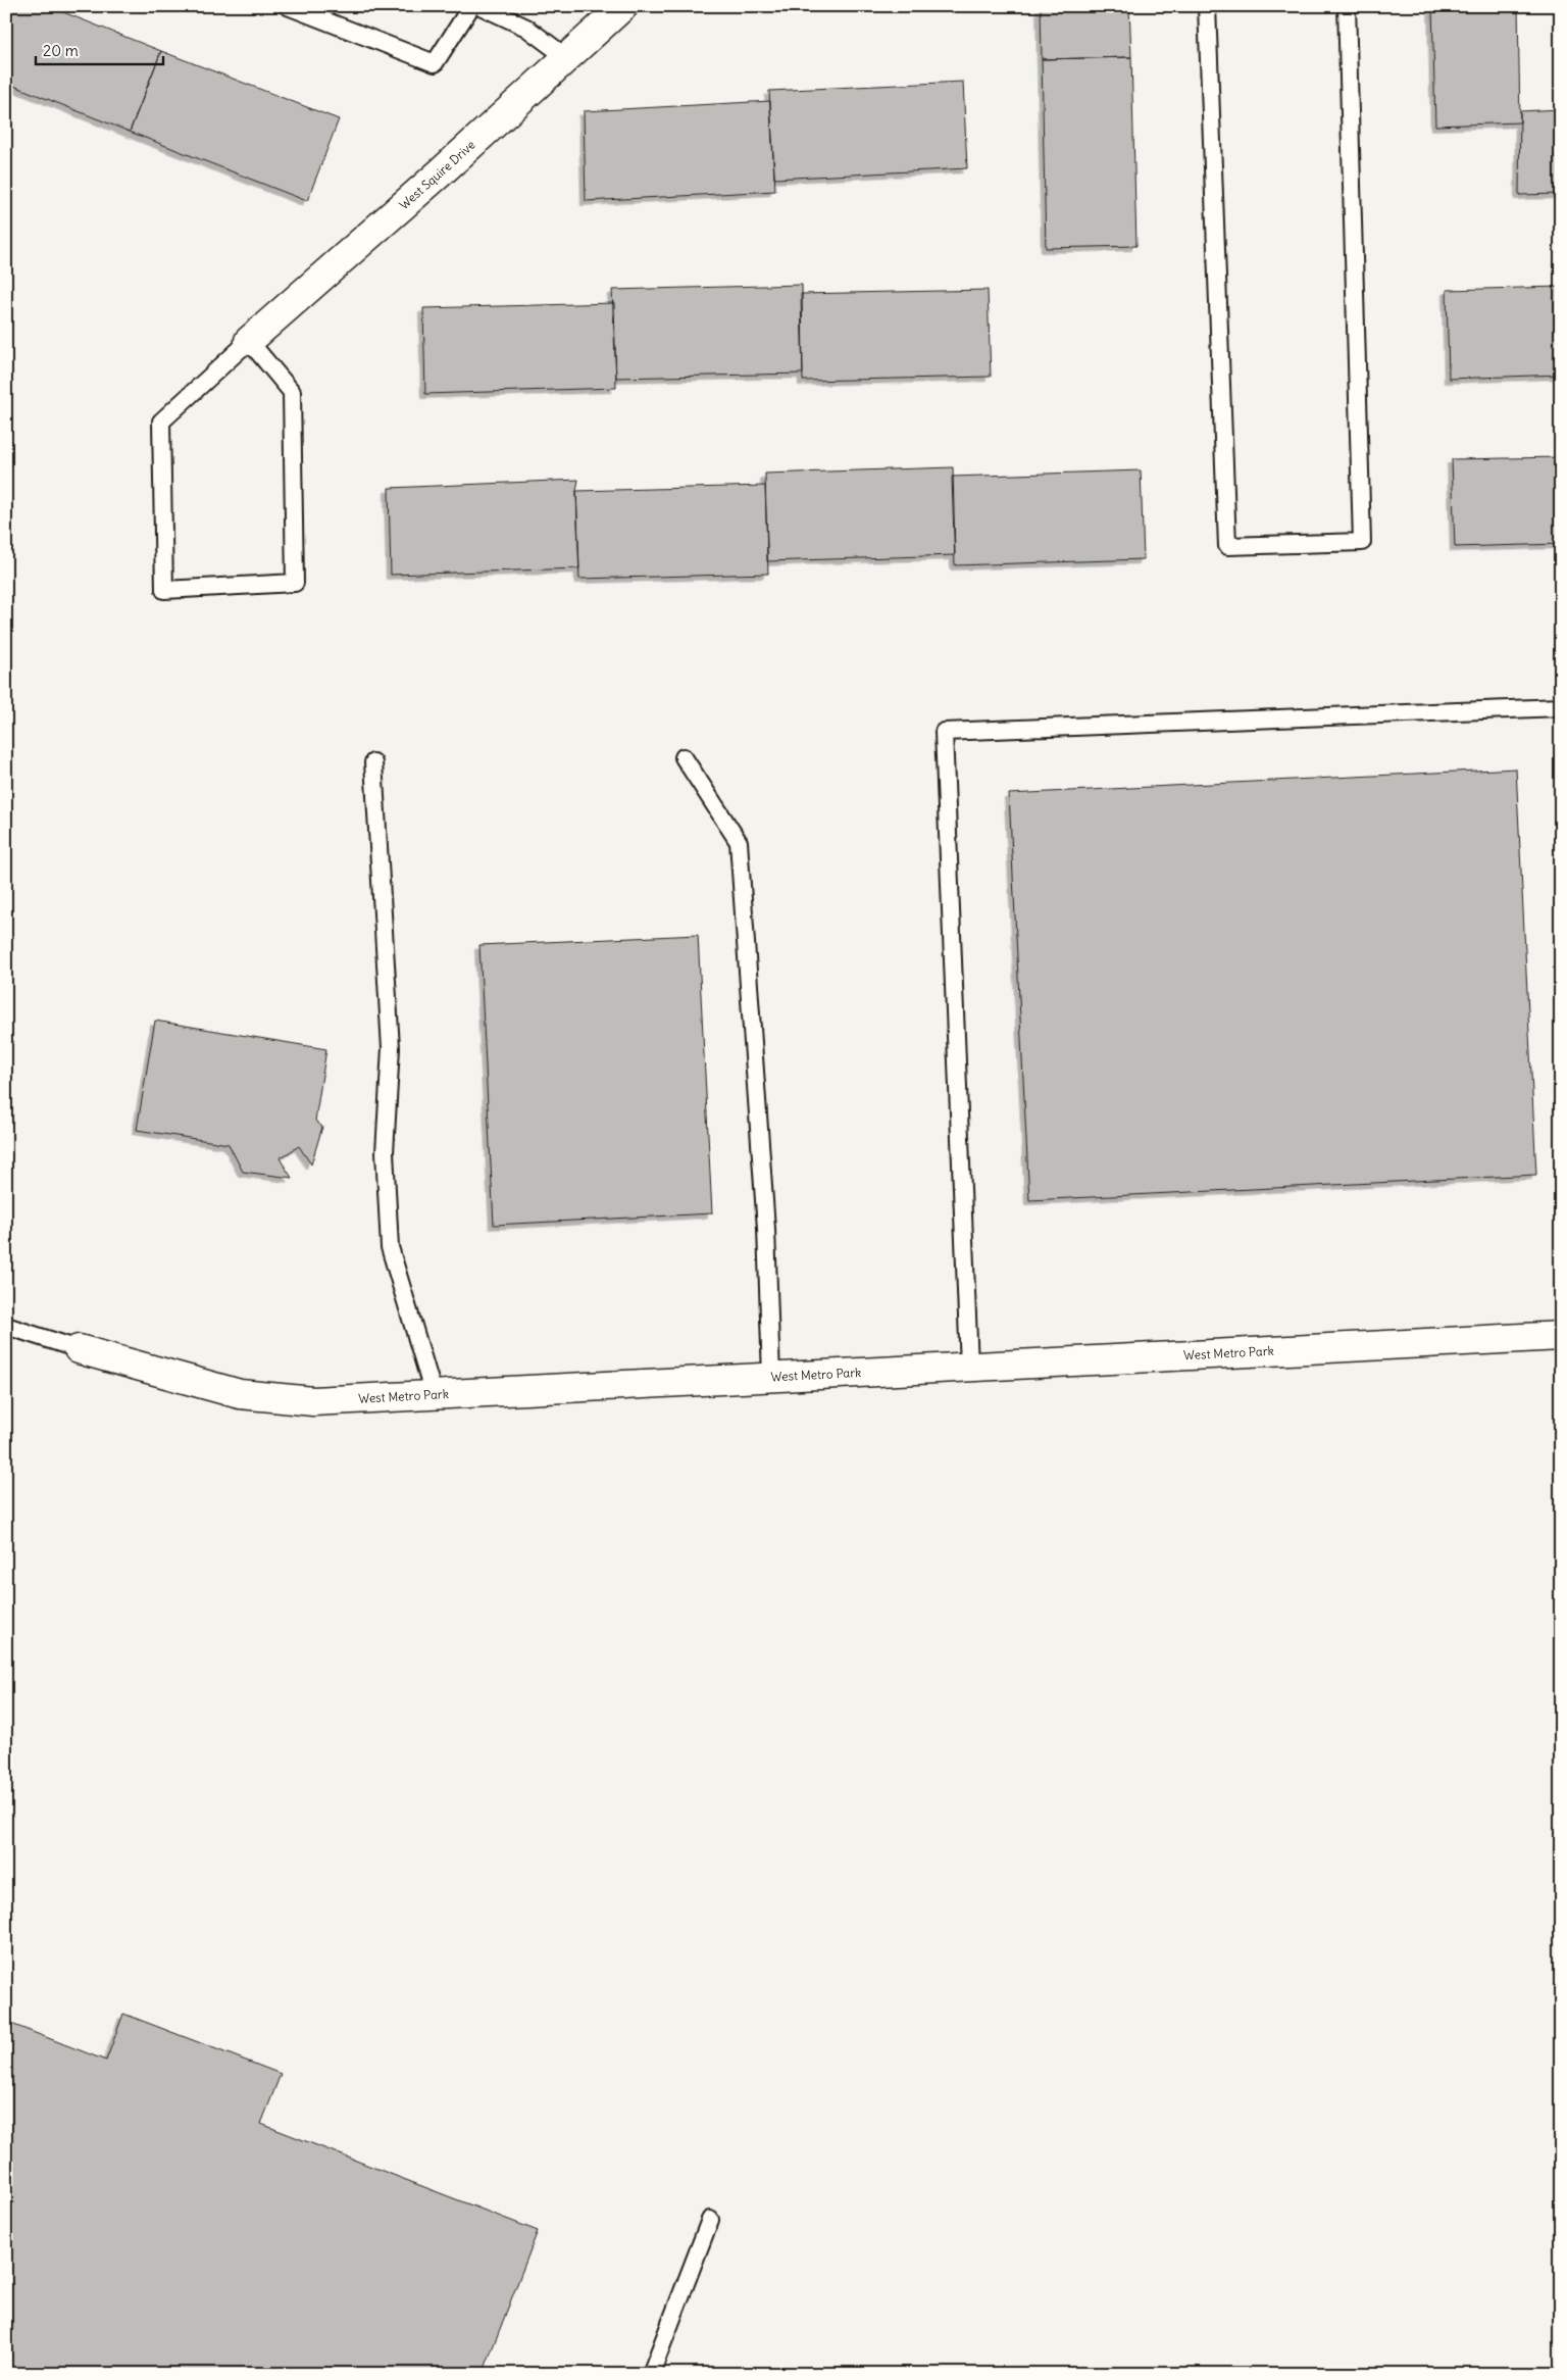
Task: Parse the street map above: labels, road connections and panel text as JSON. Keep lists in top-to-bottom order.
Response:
{
  "streets": {
    "street": ["West Squire Drive", "West Metro Park"]
  },
  "scale_bar": "20 m"
}
